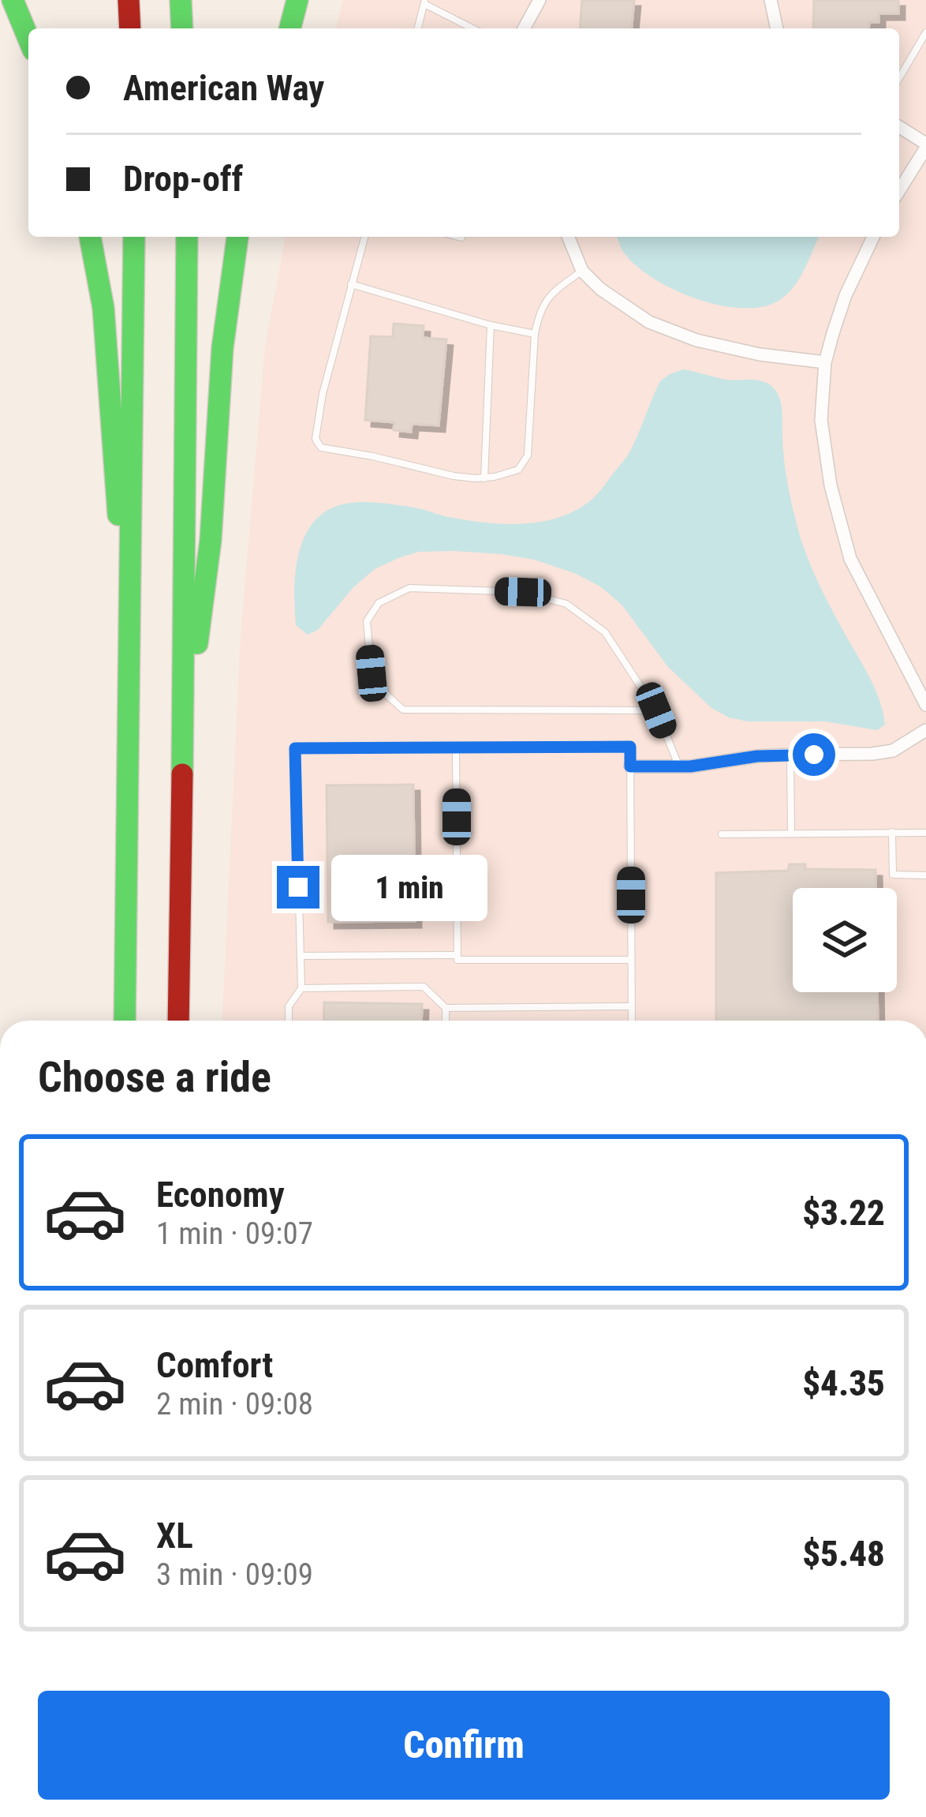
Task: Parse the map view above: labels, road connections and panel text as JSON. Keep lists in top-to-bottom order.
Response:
{
  "page": {
    "banner": ["American Way", "Drop-off"],
    "bubble": "1 min",
    "heading": "Choose a ride",
    "list": [
      {
        "name": "Economy",
        "note": "1 min · 09:07",
        "value": "$3.22"
      },
      {
        "name": "Comfort",
        "note": "2 min · 09:08",
        "value": "$4.35"
      },
      {
        "name": "XL",
        "note": "3 min · 09:09",
        "value": "$5.48"
      }
    ],
    "buttons": "Confirm"
  }
}
